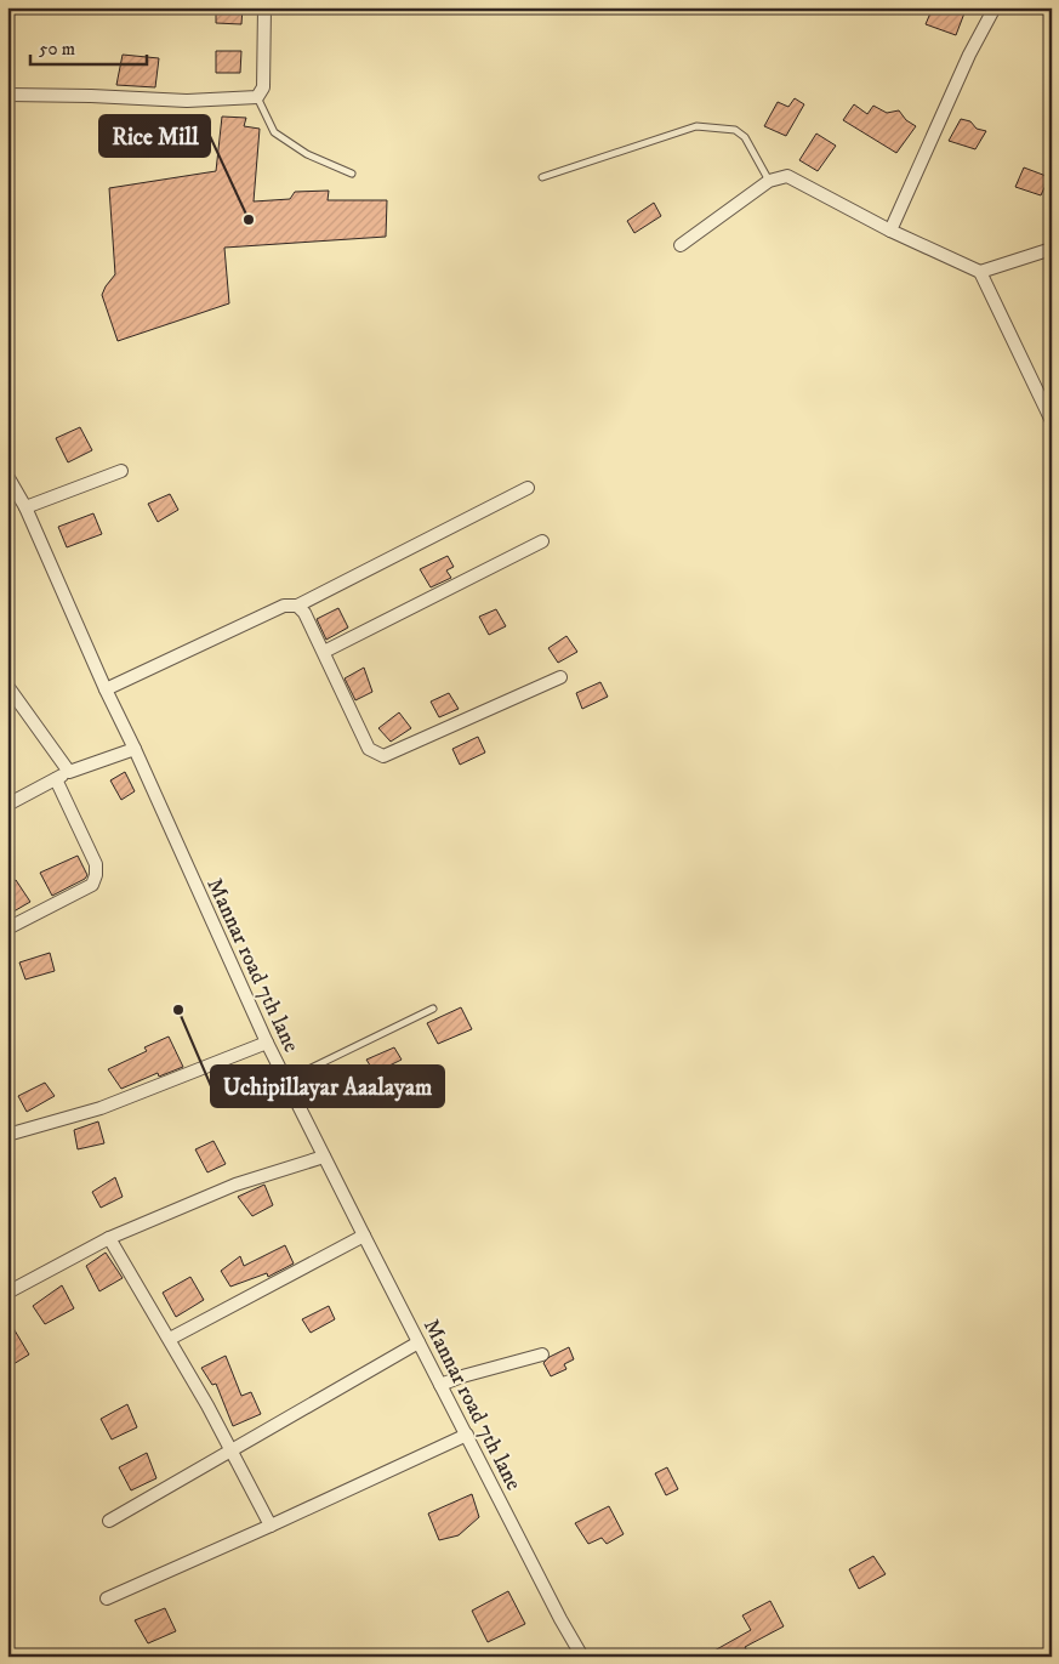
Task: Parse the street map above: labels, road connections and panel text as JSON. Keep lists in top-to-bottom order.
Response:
{
  "streets": {
    "street": ["Mannar road 7th lane"]
  },
  "places": ["Rice Mill", "Uchipillayar Aaalayam"],
  "scale_bar": "50 m"
}
